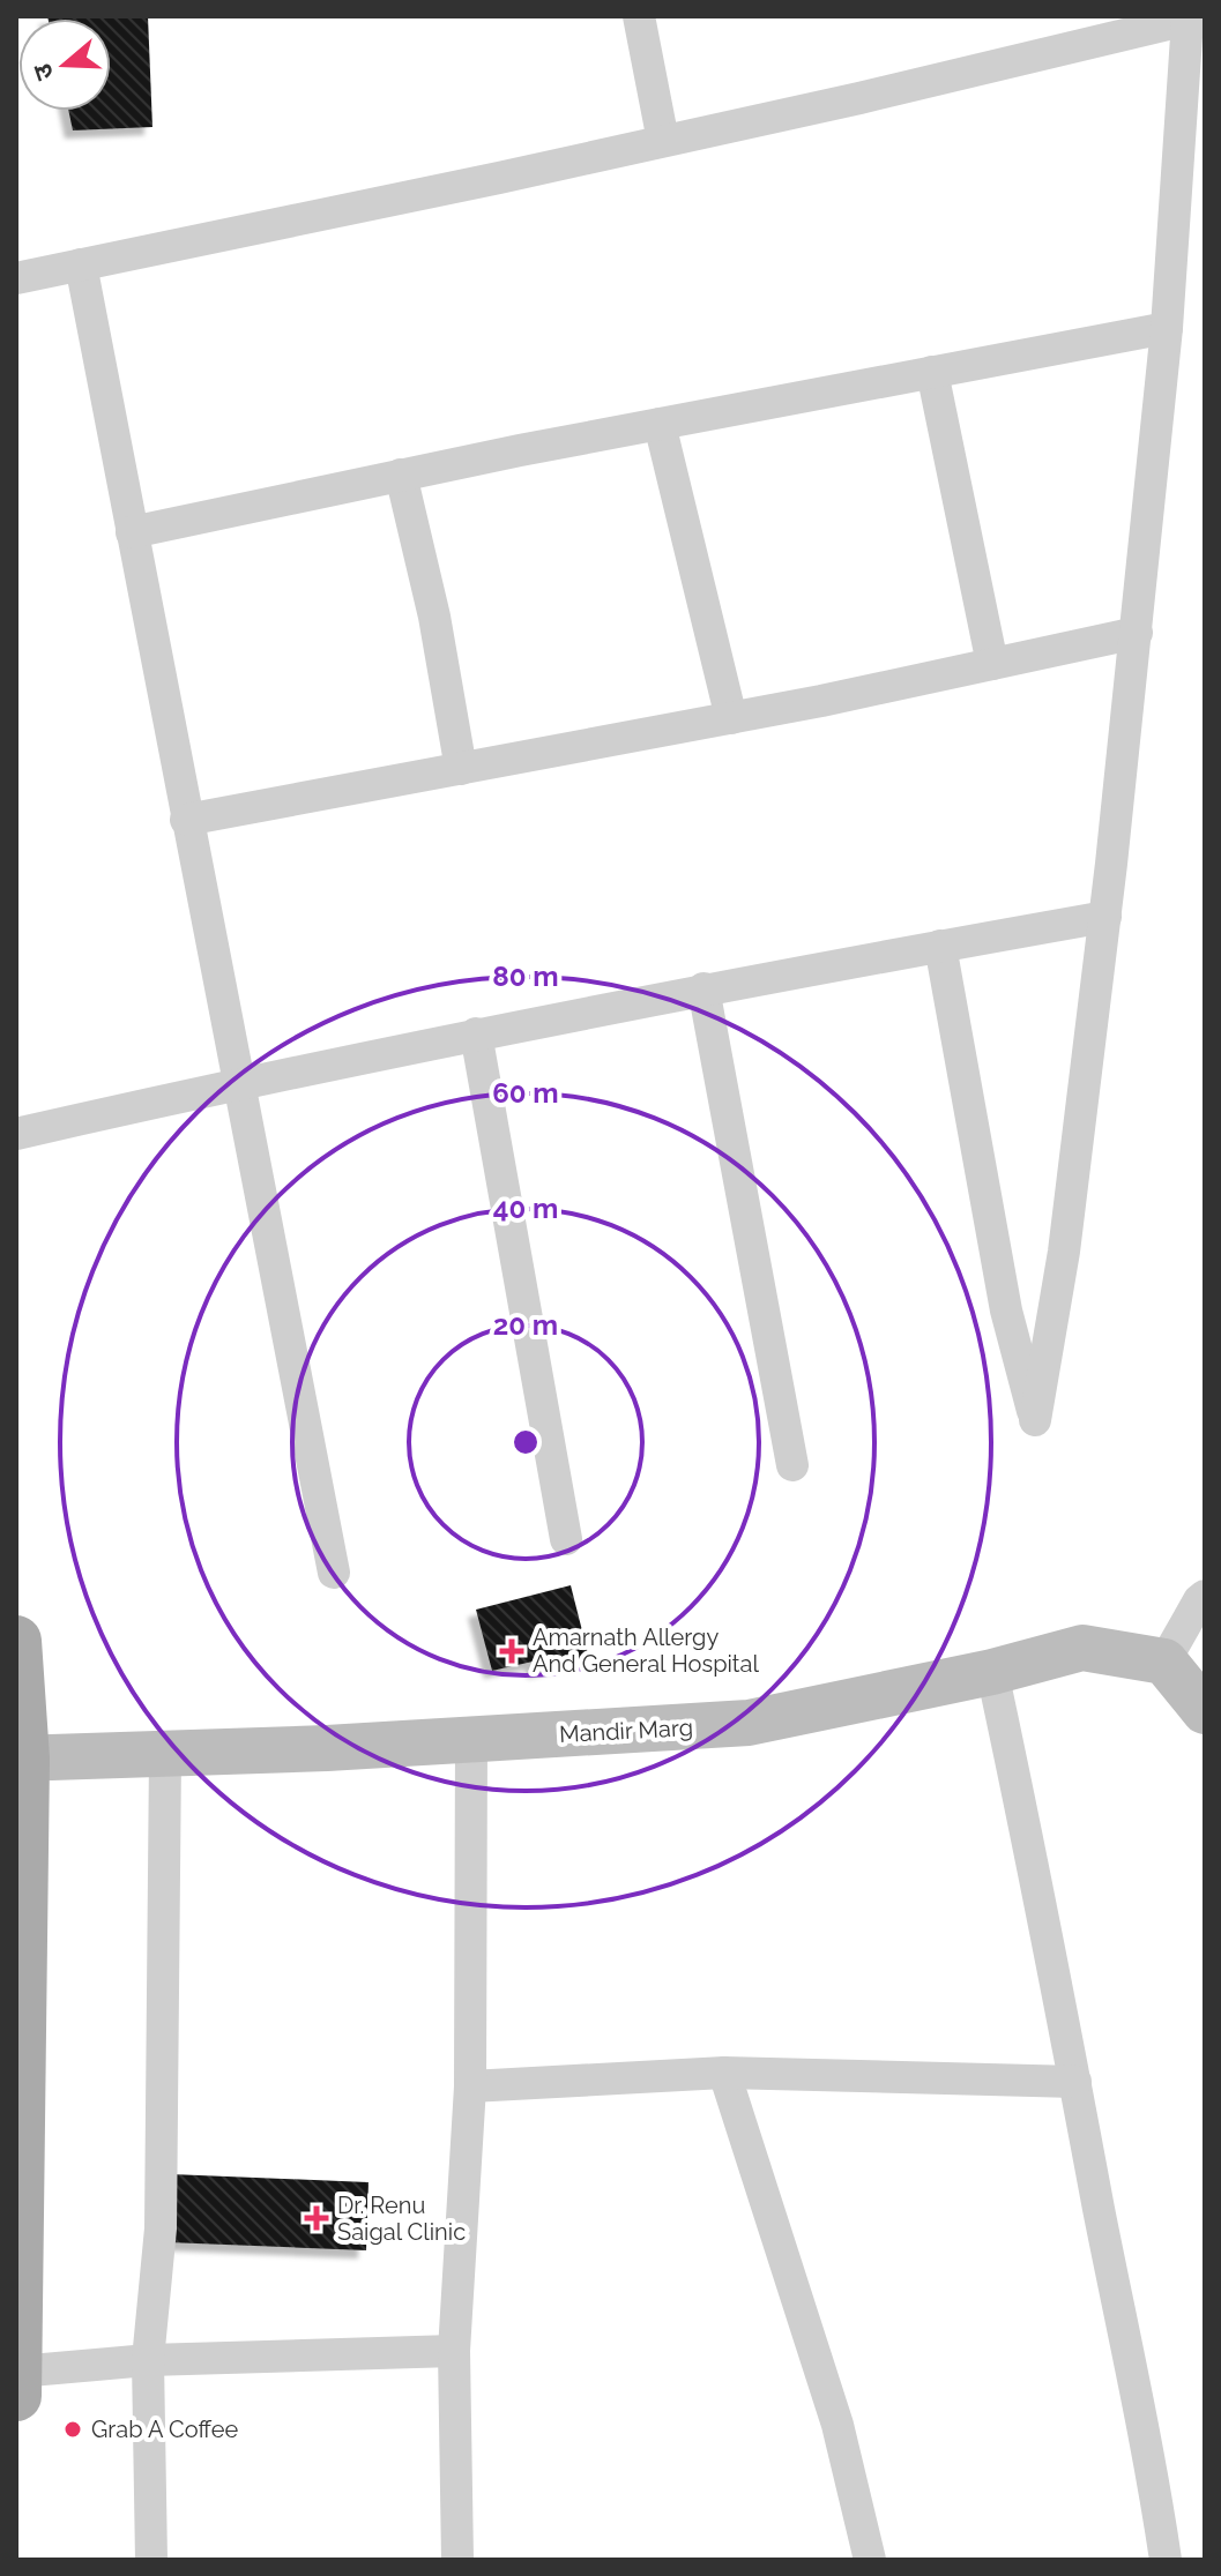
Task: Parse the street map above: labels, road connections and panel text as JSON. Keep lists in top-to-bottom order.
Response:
{
  "streets": {
    "street": ["Mandir Marg"]
  },
  "places": {
    "health": ["Amarnath Allergy And General Hospital", "Dr. Renu Saigal Clinic"],
    "other": ["Grab A Coffee"]
  },
  "north": "left",
  "rings": [
    "80 m",
    "60 m",
    "40 m",
    "20 m"
  ]
}
